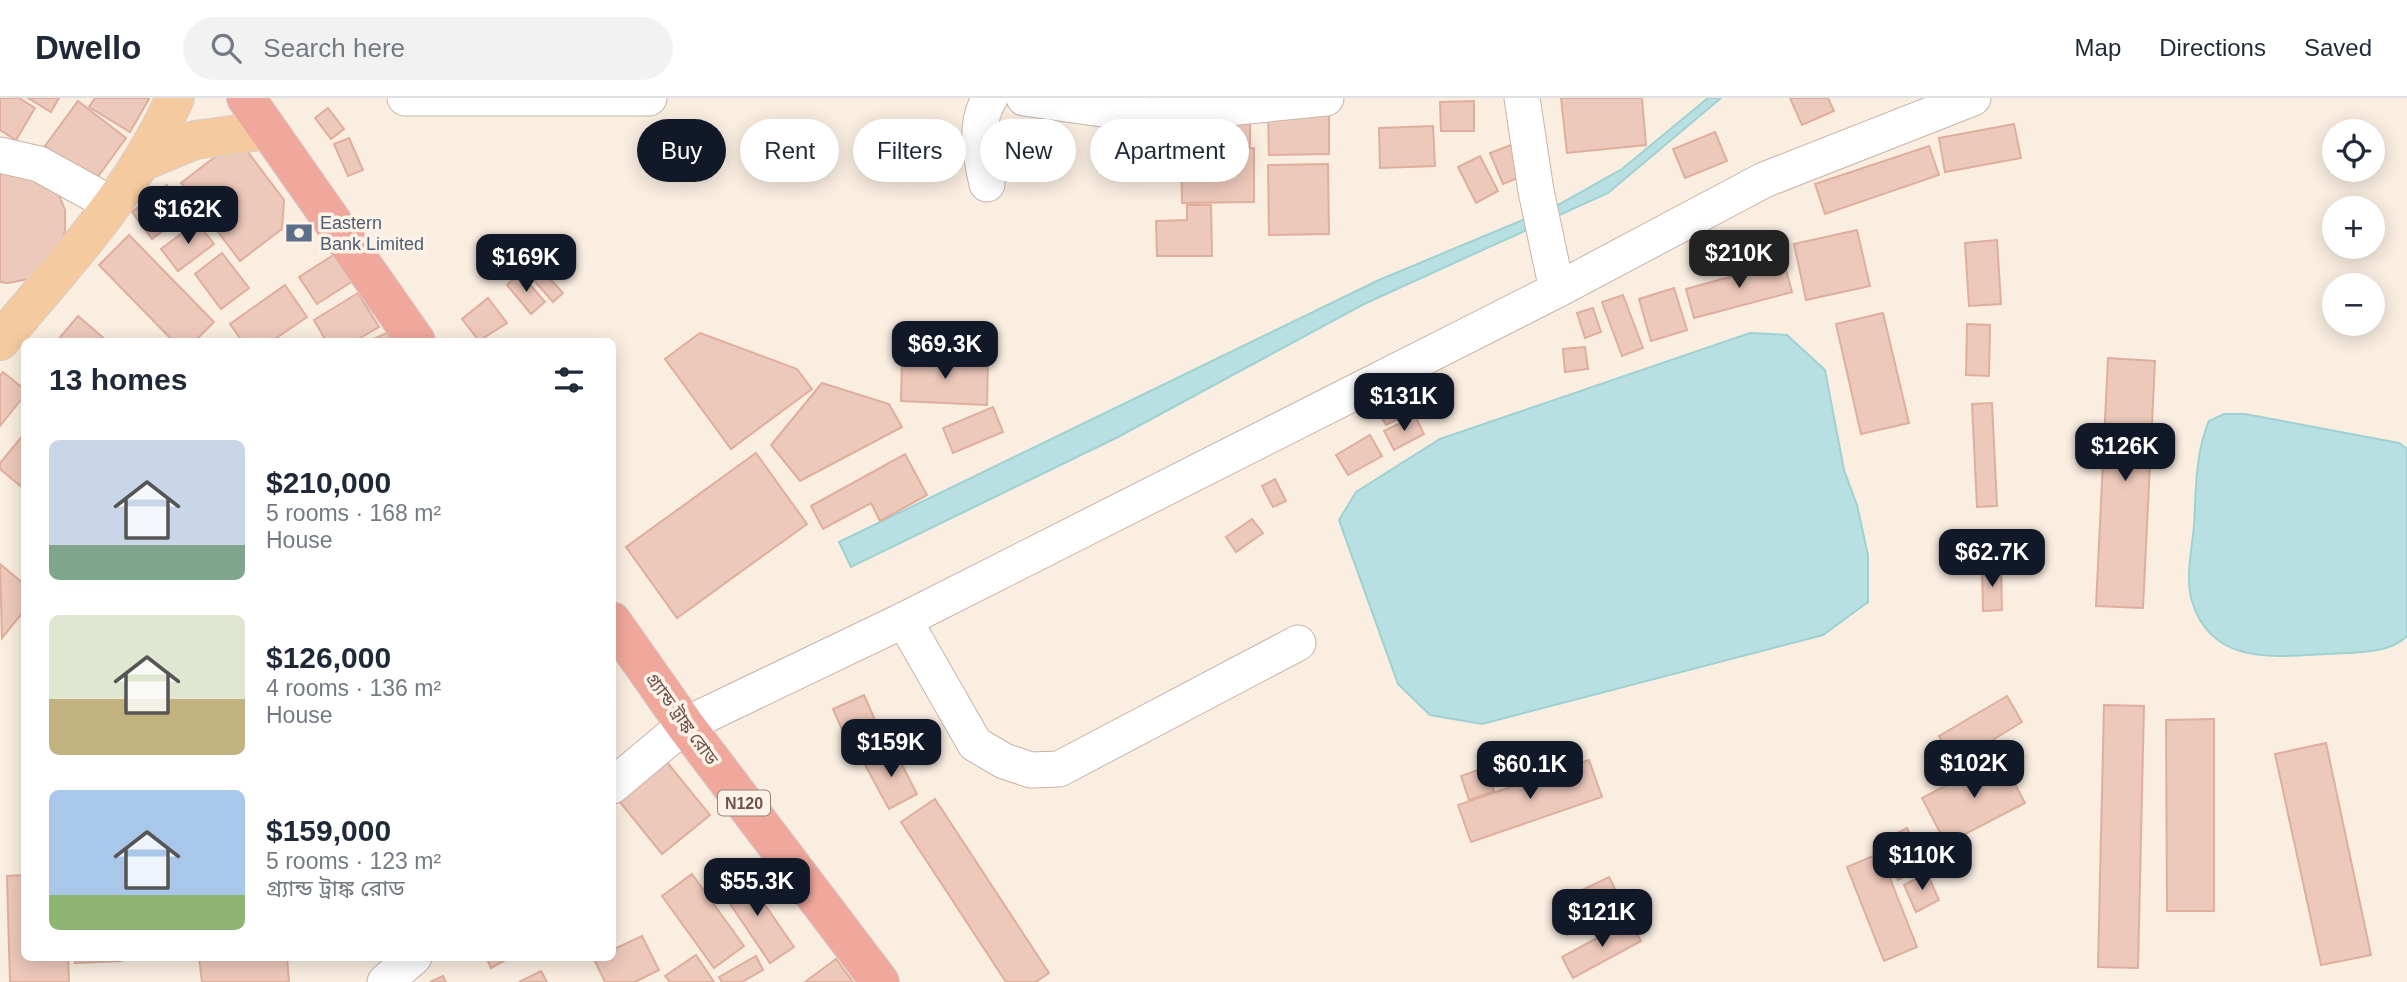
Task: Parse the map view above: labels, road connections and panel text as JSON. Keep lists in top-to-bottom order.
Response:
{
  "streets": {
    "highway": ["গ্র্যান্ড ট্রাঙ্ক রোড", "N120"]
  },
  "places": {
    "bank": ["Eastern Bank Limited"]
  },
  "page": {
    "header": "Dwello",
    "search": "Search here",
    "nav": ["Map", "Directions", "Saved"],
    "map_buttons": ["+", "−"],
    "chip": [
      "Buy",
      "Rent",
      "Filters",
      "New",
      "Apartment"
    ],
    "price": [
      "$162K",
      "$210K",
      "$169K",
      "$69.3K",
      "$131K",
      "$126K",
      "$62.7K",
      "$159K",
      "$102K",
      "$60.1K",
      "$110K",
      "$55.3K",
      "$121K"
    ],
    "heading": "13 homes",
    "list": [
      {
        "name": "$210,000",
        "note": "5 rooms · 168 m² · House"
      },
      {
        "name": "$126,000",
        "note": "4 rooms · 136 m² · House"
      },
      {
        "name": "$159,000",
        "note": "5 rooms · 123 m² · গ্র্যান্ড ট্রাঙ্ক রোড"
      }
    ]
  }
}
